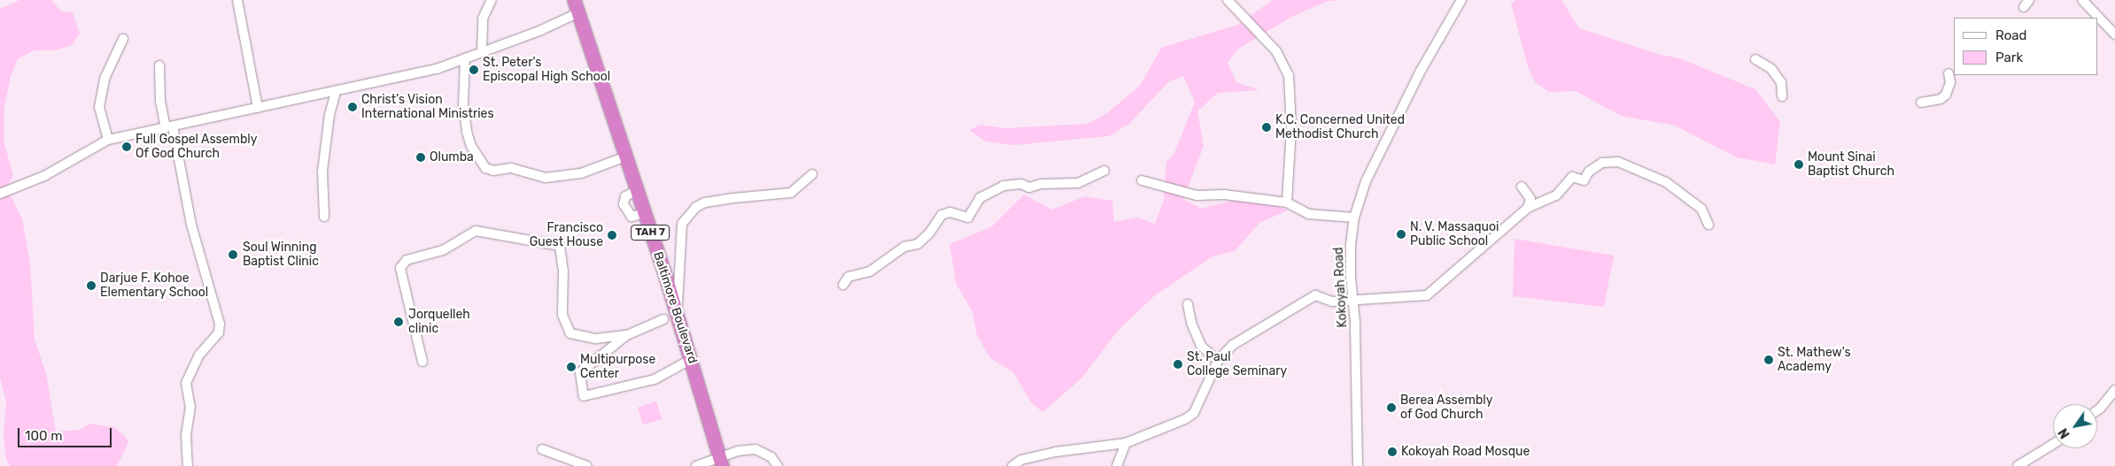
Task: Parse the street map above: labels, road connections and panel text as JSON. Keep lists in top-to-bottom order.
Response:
{
  "streets": {
    "highway": ["TAH 7", "Baltimore Boulevard"],
    "street": ["Kokoyah Road"]
  },
  "places": [
    "St. Peter's Episcopal High School",
    "Christ's Vision International Ministries",
    "K.C. Concerned United Methodist Church",
    "Full Gospel Assembly Of God Church",
    "Olumba",
    "Mount Sinai Baptist Church",
    "N. V. Massaquoi Public School",
    "Francisco Guest House",
    "Soul Winning Baptist Clinic",
    "Darjue F. Kohoe Elementary School",
    "Jorquelleh clinic",
    "St. Mathew's Academy",
    "St. Paul College Seminary",
    "Multipurpose Center",
    "Berea Assembly of God Church",
    "Kokoyah Road Mosque"
  ],
  "legend": ["Road", "Park"],
  "scale_bar": "100 m",
  "north": "bottom left"
}
